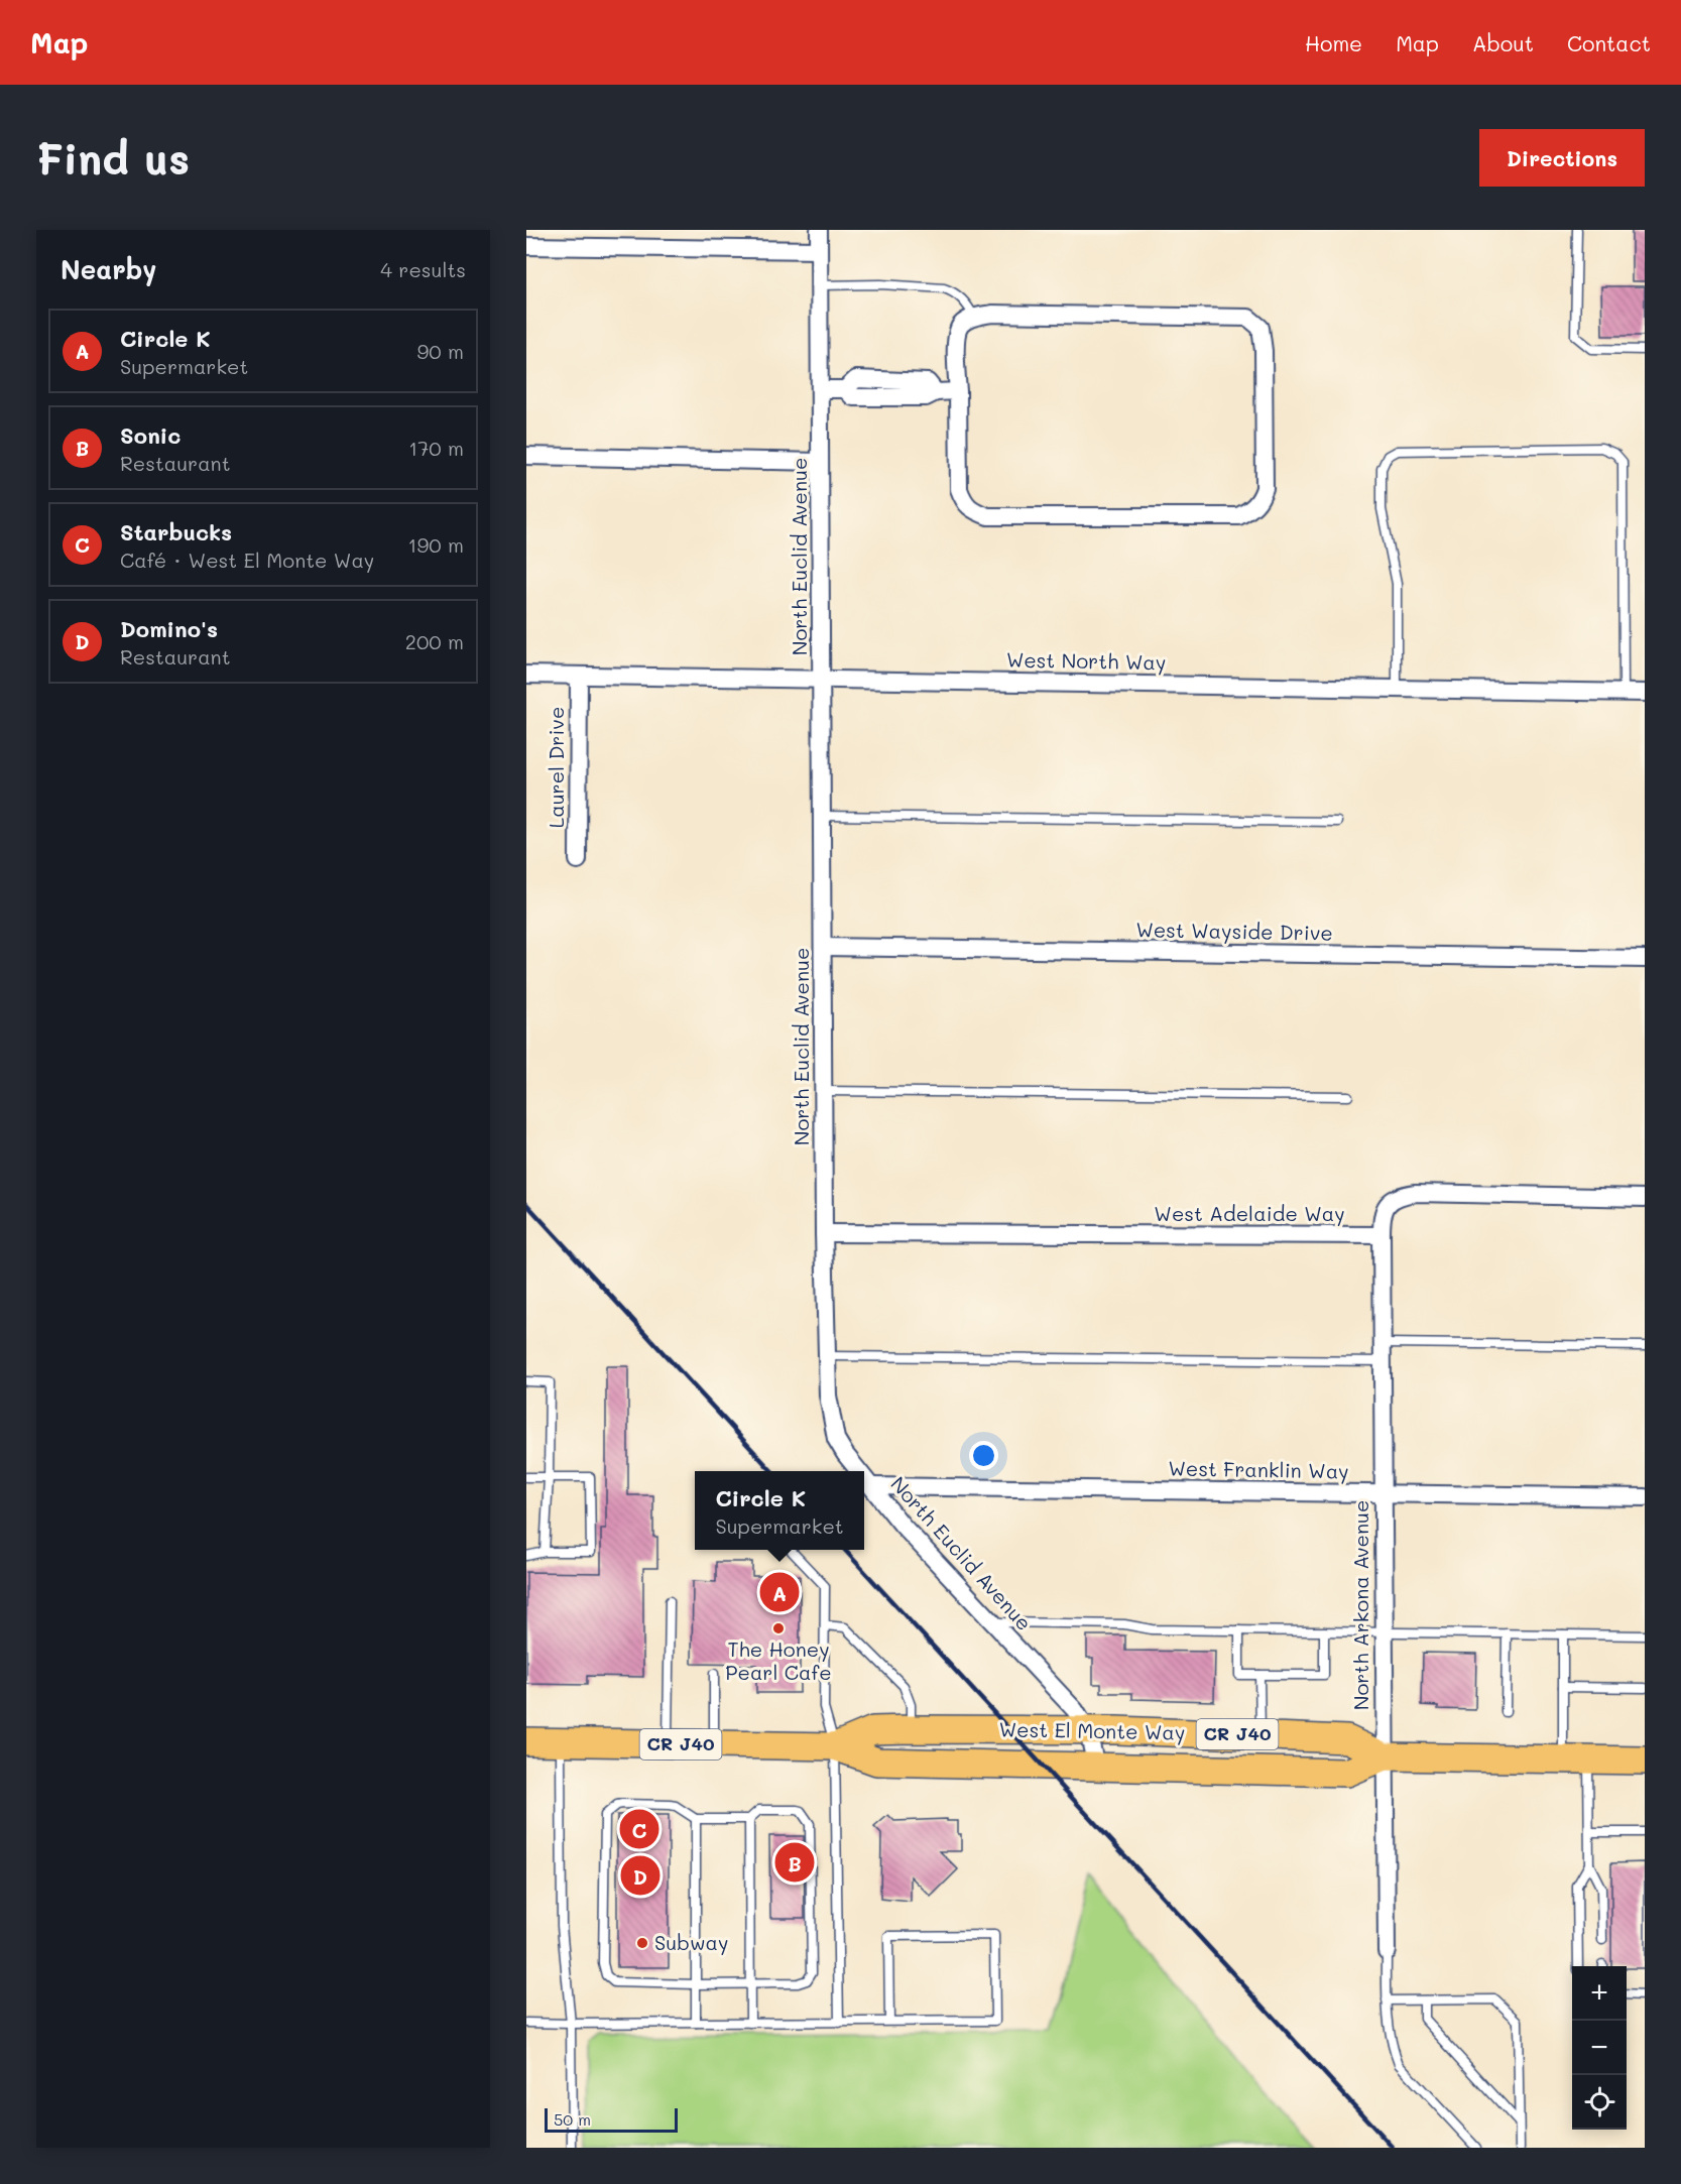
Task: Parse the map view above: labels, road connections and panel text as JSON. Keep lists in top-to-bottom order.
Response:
{
  "streets": {
    "main road": ["West El Monte Way", "CR J40"],
    "street": [
      "North Euclid Avenue",
      "West North Way",
      "Laurel Drive",
      "West Wayside Drive",
      "West Adelaide Way",
      "West Franklin Way",
      "North Arkona Avenue"
    ]
  },
  "crossings": [
    ["North Euclid Avenue", "West North Way"],
    ["North Euclid Avenue", "West Wayside Drive"],
    ["North Euclid Avenue", "West Adelaide Way"],
    ["North Euclid Avenue", "West Franklin Way"],
    ["North Euclid Avenue", "West El Monte Way"],
    ["West North Way", "Laurel Drive"],
    ["West Adelaide Way", "North Arkona Avenue"],
    ["West Franklin Way", "North Arkona Avenue"],
    ["North Arkona Avenue", "West El Monte Way"]
  ],
  "places": ["The Honey Pearl Cafe", "Subway"],
  "scale_bar": "50 m",
  "page": {
    "header": "Map",
    "nav": [
      "Home",
      "Map",
      "About",
      "Contact"
    ],
    "buttons": "Directions",
    "title": "Find us",
    "heading": ["Nearby", "4 results"],
    "list": [
      {
        "mark": "A",
        "name": "Circle K",
        "note": "Supermarket",
        "value": "90 m"
      },
      {
        "mark": "B",
        "name": "Sonic",
        "note": "Restaurant",
        "value": "170 m"
      },
      {
        "mark": "C",
        "name": "Starbucks",
        "note": "Café · West El Monte Way",
        "value": "190 m"
      },
      {
        "mark": "D",
        "name": "Domino's",
        "note": "Restaurant",
        "value": "200 m"
      }
    ],
    "popup": ["Circle K", "Supermarket"],
    "pins": [
      "A",
      "C",
      "B",
      "D"
    ],
    "map_buttons": ["+", "−"],
    "scale": "50 m"
  }
}
